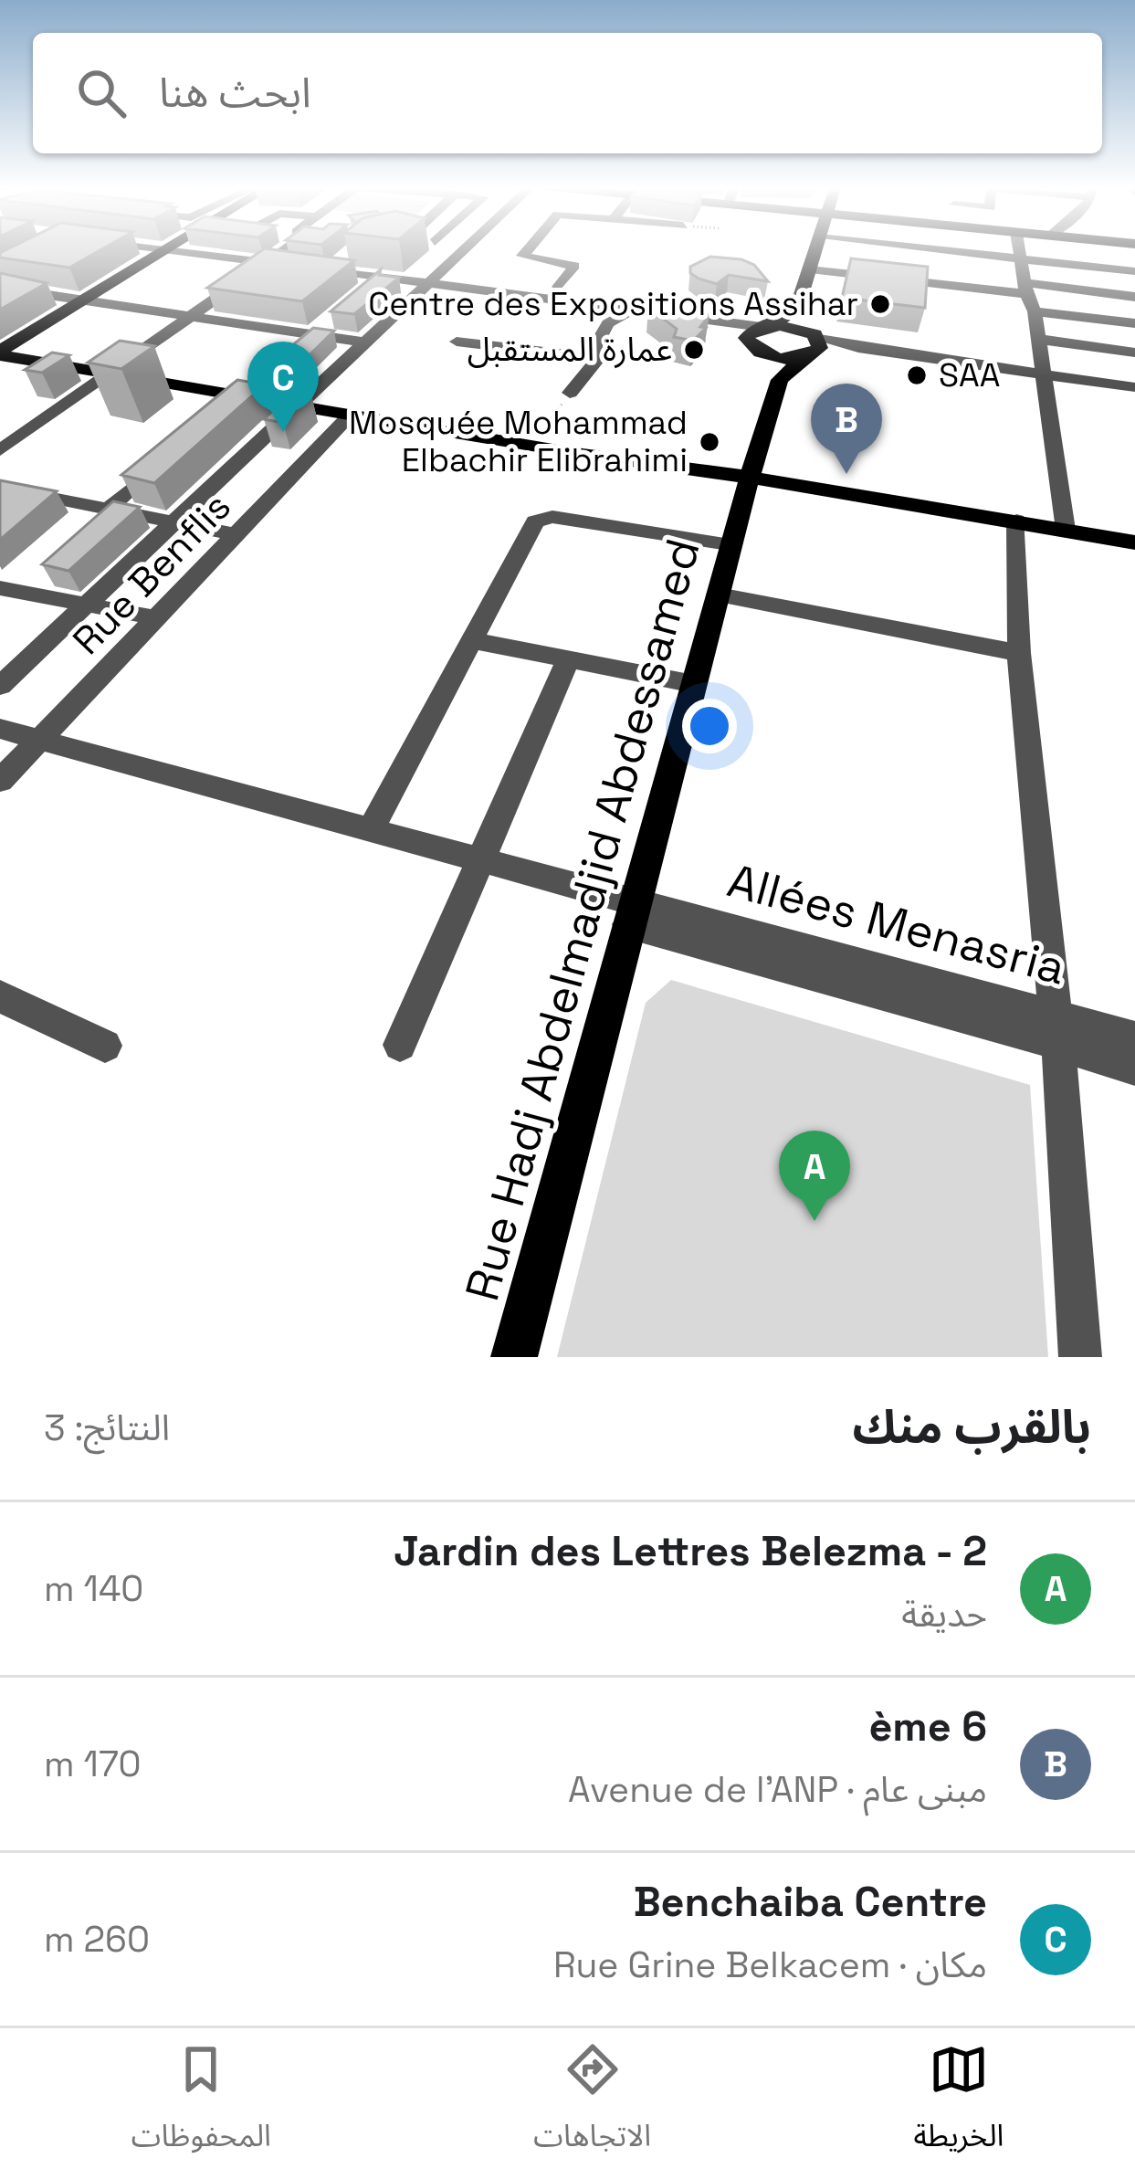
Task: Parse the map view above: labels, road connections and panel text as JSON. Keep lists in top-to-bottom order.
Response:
{
  "streets": {
    "main road": ["Rue Hadj Abdelmadjid Abdessamed"],
    "street": ["Rue Benflis", "Allées Menasria"]
  },
  "places": [
    "Centre des Expositions Assihar",
    "عمارة المستقبل",
    "SAA",
    "Mosquée Mohammad Elbachir Elibrahimi"
  ],
  "page": {
    "search": "ابحث هنا",
    "pins": ["C", "B", "A"],
    "heading": ["بالقرب منك", "النتائج: 3"],
    "list": [
      {
        "mark": "A",
        "name": "Jardin des Lettres Belezma - 2",
        "note": "حديقة",
        "value": "140 m"
      },
      {
        "mark": "B",
        "name": "6 ème",
        "note": "مبنى عام · Avenue de l'ANP",
        "value": "170 m"
      },
      {
        "mark": "C",
        "name": "Benchaiba Centre",
        "note": "مكان · Rue Grine Belkacem",
        "value": "260 m"
      }
    ],
    "nav": ["الخريطة", "الاتجاهات", "المحفوظات"]
  }
}
